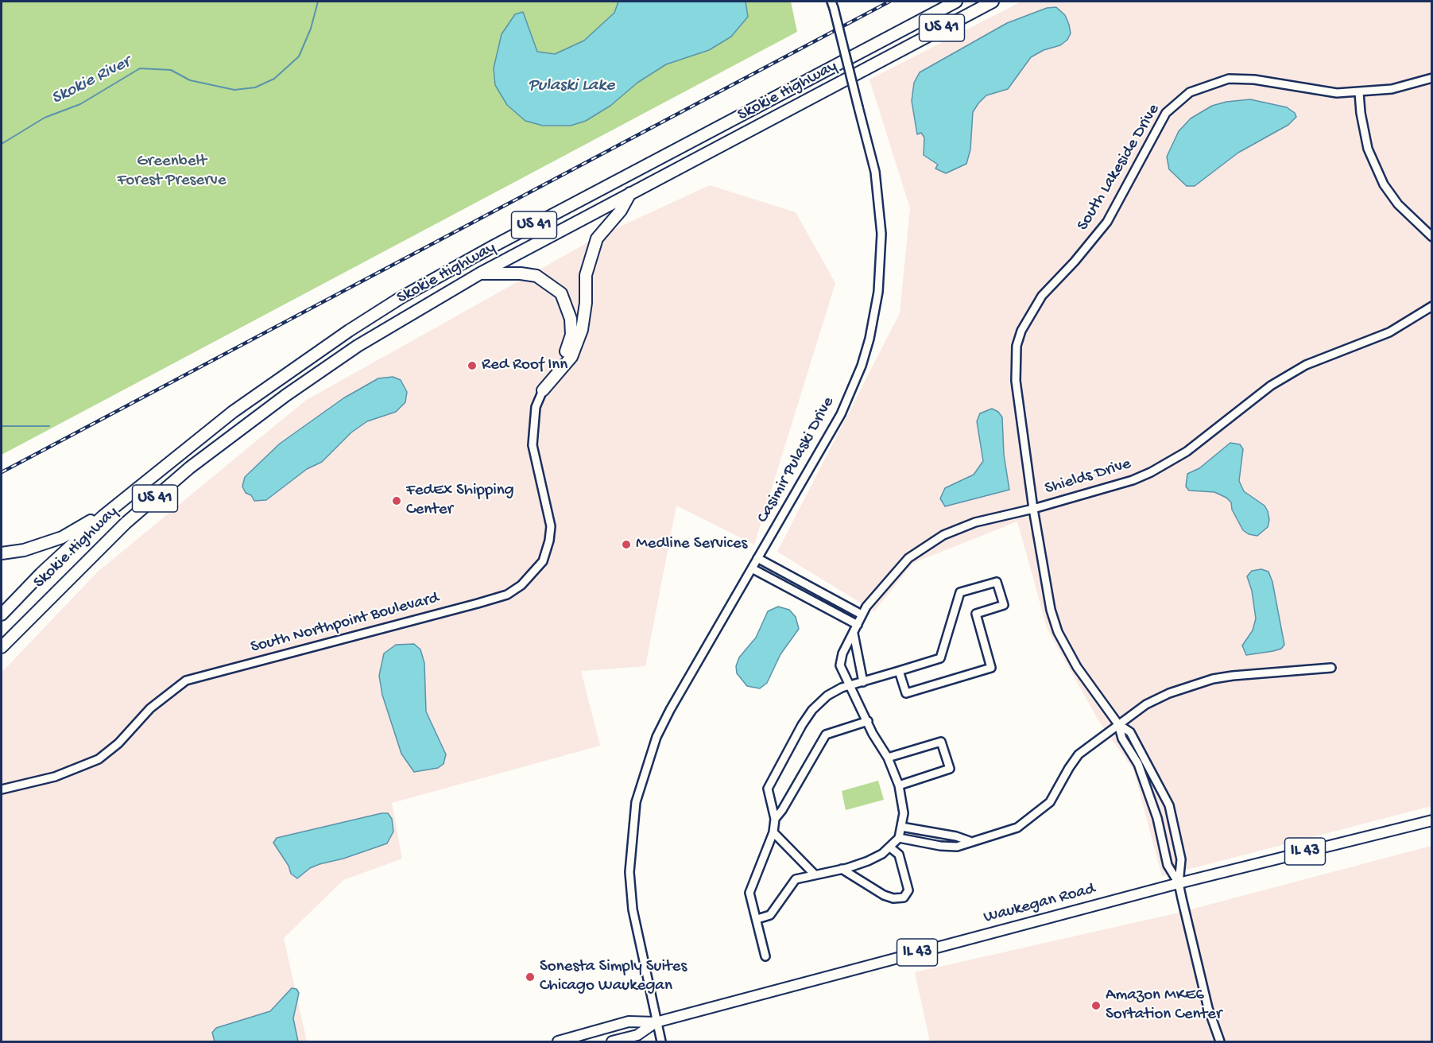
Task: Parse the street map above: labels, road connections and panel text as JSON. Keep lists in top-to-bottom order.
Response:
{
  "streets": {
    "highway": ["US 41", "Skokie Highway"],
    "main road": ["IL 43", "Waukegan Road"],
    "street": [
      "South Lakeside Drive",
      "Casimir Pulaski Drive",
      "Shields Drive",
      "South Northpoint Boulevard"
    ]
  },
  "crossings": [
    ["South Lakeside Drive", "Shields Drive"],
    ["South Lakeside Drive", "Waukegan Road"],
    ["Casimir Pulaski Drive", "Waukegan Road"]
  ],
  "water": ["Skokie River", "Pulaski Lake"],
  "parks": ["Greenbelt Forest Preserve"],
  "places": [
    "Red Roof Inn",
    "FedEx Shipping Center",
    "Medline Services",
    "Sonesta Simply Suites Chicago Waukegan",
    "Amazon MKE6 Sortation Center"
  ]
}
